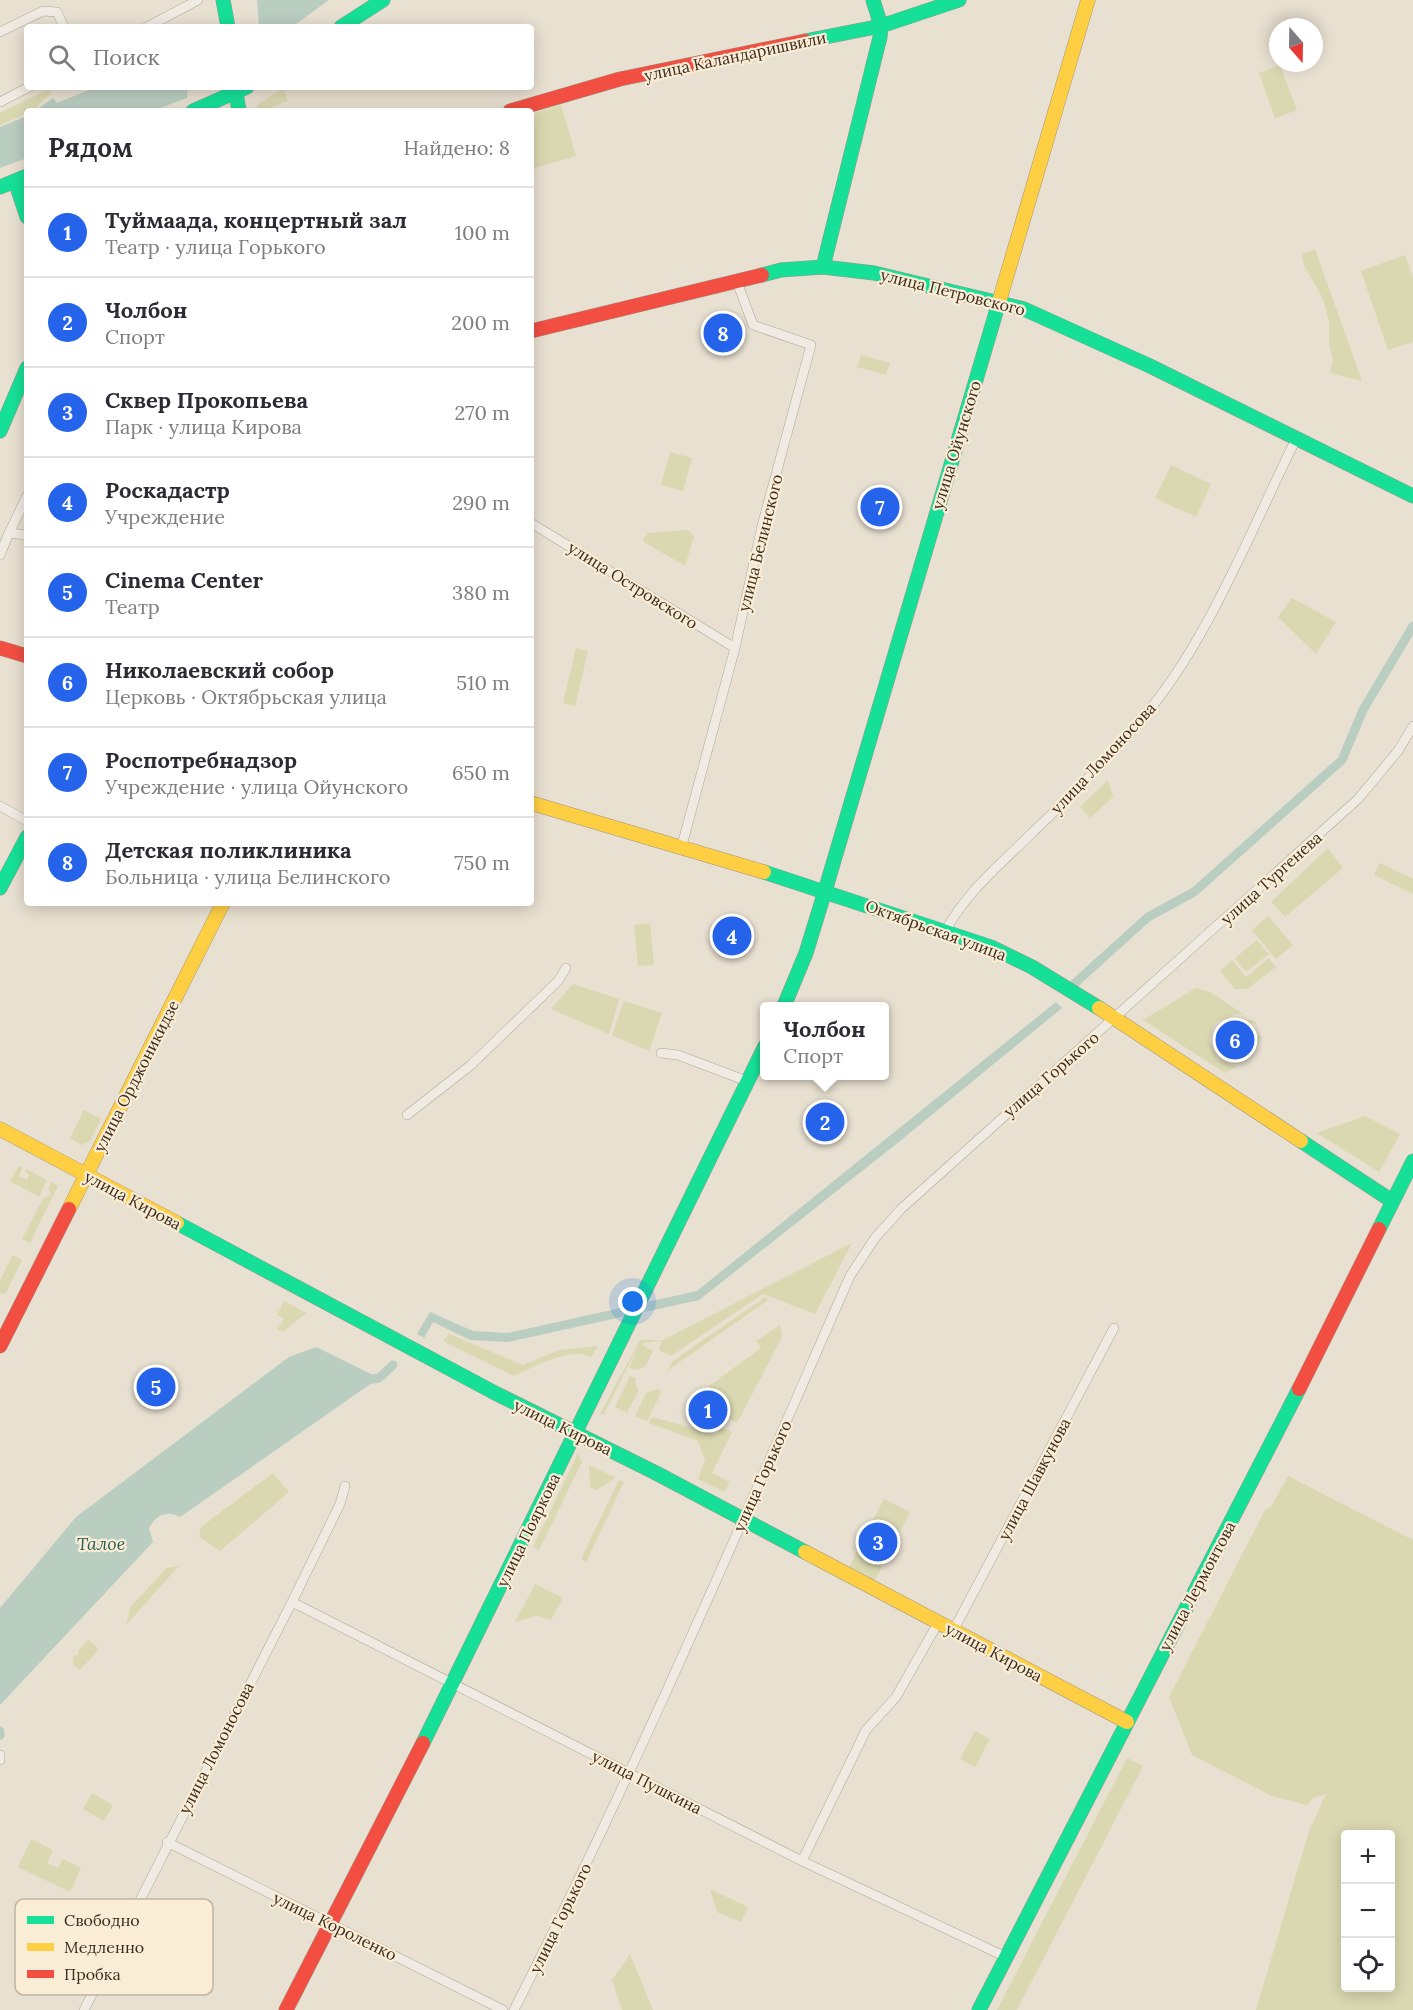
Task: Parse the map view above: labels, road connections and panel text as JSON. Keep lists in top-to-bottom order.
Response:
{
  "streets": {
    "main road": [
      "улица Каландаришвили",
      "улица Петровского",
      "улица Ойунского",
      "Октябрьская улица",
      "улица Орджоникидзе",
      "улица Кирова",
      "улица Пояркова",
      "улица Лермонтова"
    ],
    "street": [
      "улица Белинского",
      "улица Островского",
      "улица Ломоносова",
      "улица Тургенева",
      "улица Горького",
      "улица Шавкунова",
      "улица Пушкина",
      "улица Короленко"
    ]
  },
  "crossings": [
    ["улица Петровского", "улица Ойунского"],
    ["улица Петровского", "улица Белинского"],
    ["улица Петровского", "улица Ломоносова"],
    ["улица Ойунского", "Октябрьская улица"],
    ["улица Белинского", "улица Островского"],
    ["улица Белинского", "Октябрьская улица"],
    ["улица Ломоносова", "Октябрьская улица"],
    ["улица Ломоносова", "улица Пушкина"],
    ["улица Ломоносова", "улица Короленко"],
    ["улица Тургенева", "Октябрьская улица"],
    ["улица Тургенева", "улица Горького"],
    ["Октябрьская улица", "улица Горького"],
    ["Октябрьская улица", "улица Лермонтова"],
    ["улица Горького", "улица Кирова"],
    ["улица Горького", "улица Пушкина"],
    ["улица Орджоникидзе", "улица Кирова"],
    ["улица Кирова", "улица Шавкунова"],
    ["улица Кирова", "улица Пояркова"],
    ["улица Кирова", "улица Лермонтова"],
    ["улица Пояркова", "улица Пушкина"],
    ["улица Пояркова", "улица Короленко"],
    ["улица Лермонтова", "улица Пушкина"]
  ],
  "water": ["Талое"],
  "legend": ["Свободно", "Медленно", "Пробка"],
  "north": "bottom",
  "page": {
    "search": "Поиск",
    "heading": ["Рядом", "Найдено: 8"],
    "list": [
      {
        "mark": "1",
        "name": "Туймаада, концертный зал",
        "note": "Театр · улица Горького",
        "value": "100 m"
      },
      {
        "mark": "2",
        "name": "Чолбон",
        "note": "Спорт",
        "value": "200 m"
      },
      {
        "mark": "3",
        "name": "Сквер Прокопьева",
        "note": "Парк · улица Кирова",
        "value": "270 m"
      },
      {
        "mark": "4",
        "name": "Роскадастр",
        "note": "Учреждение",
        "value": "290 m"
      },
      {
        "mark": "5",
        "name": "Cinema Center",
        "note": "Театр",
        "value": "380 m"
      },
      {
        "mark": "6",
        "name": "Николаевский собор",
        "note": "Церковь · Октябрьская улица",
        "value": "510 m"
      },
      {
        "mark": "7",
        "name": "Роспотребнадзор",
        "note": "Учреждение · улица Ойунского",
        "value": "650 m"
      },
      {
        "mark": "8",
        "name": "Детская поликлиника",
        "note": "Больница · улица Белинского",
        "value": "750 m"
      }
    ],
    "pins": [
      "8",
      "7",
      "4",
      "6",
      "2",
      "5",
      "1",
      "3"
    ],
    "popup": ["Чолбон", "Спорт"],
    "map_buttons": ["+", "−"]
  }
}
